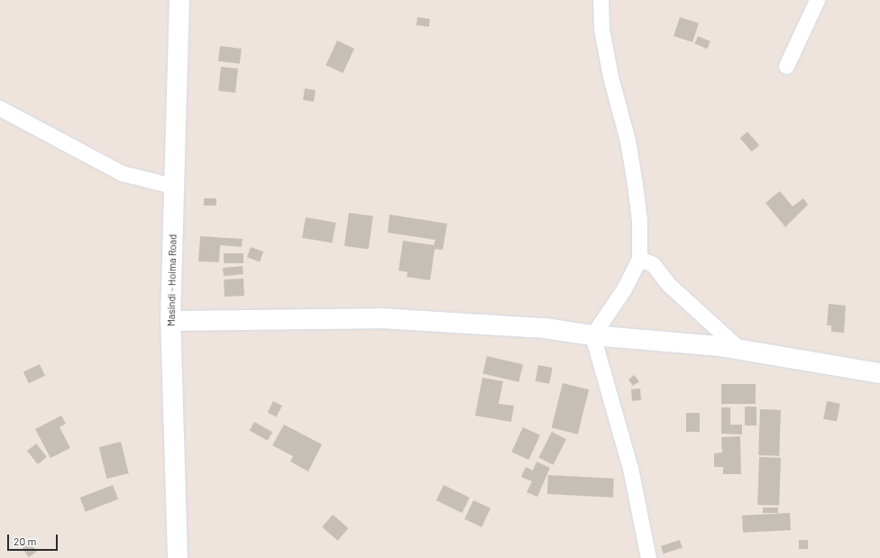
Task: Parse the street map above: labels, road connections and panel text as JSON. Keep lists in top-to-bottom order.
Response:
{
  "streets": {
    "street": ["Masindi - Hoima Road"]
  },
  "scale_bar": "20 m"
}
